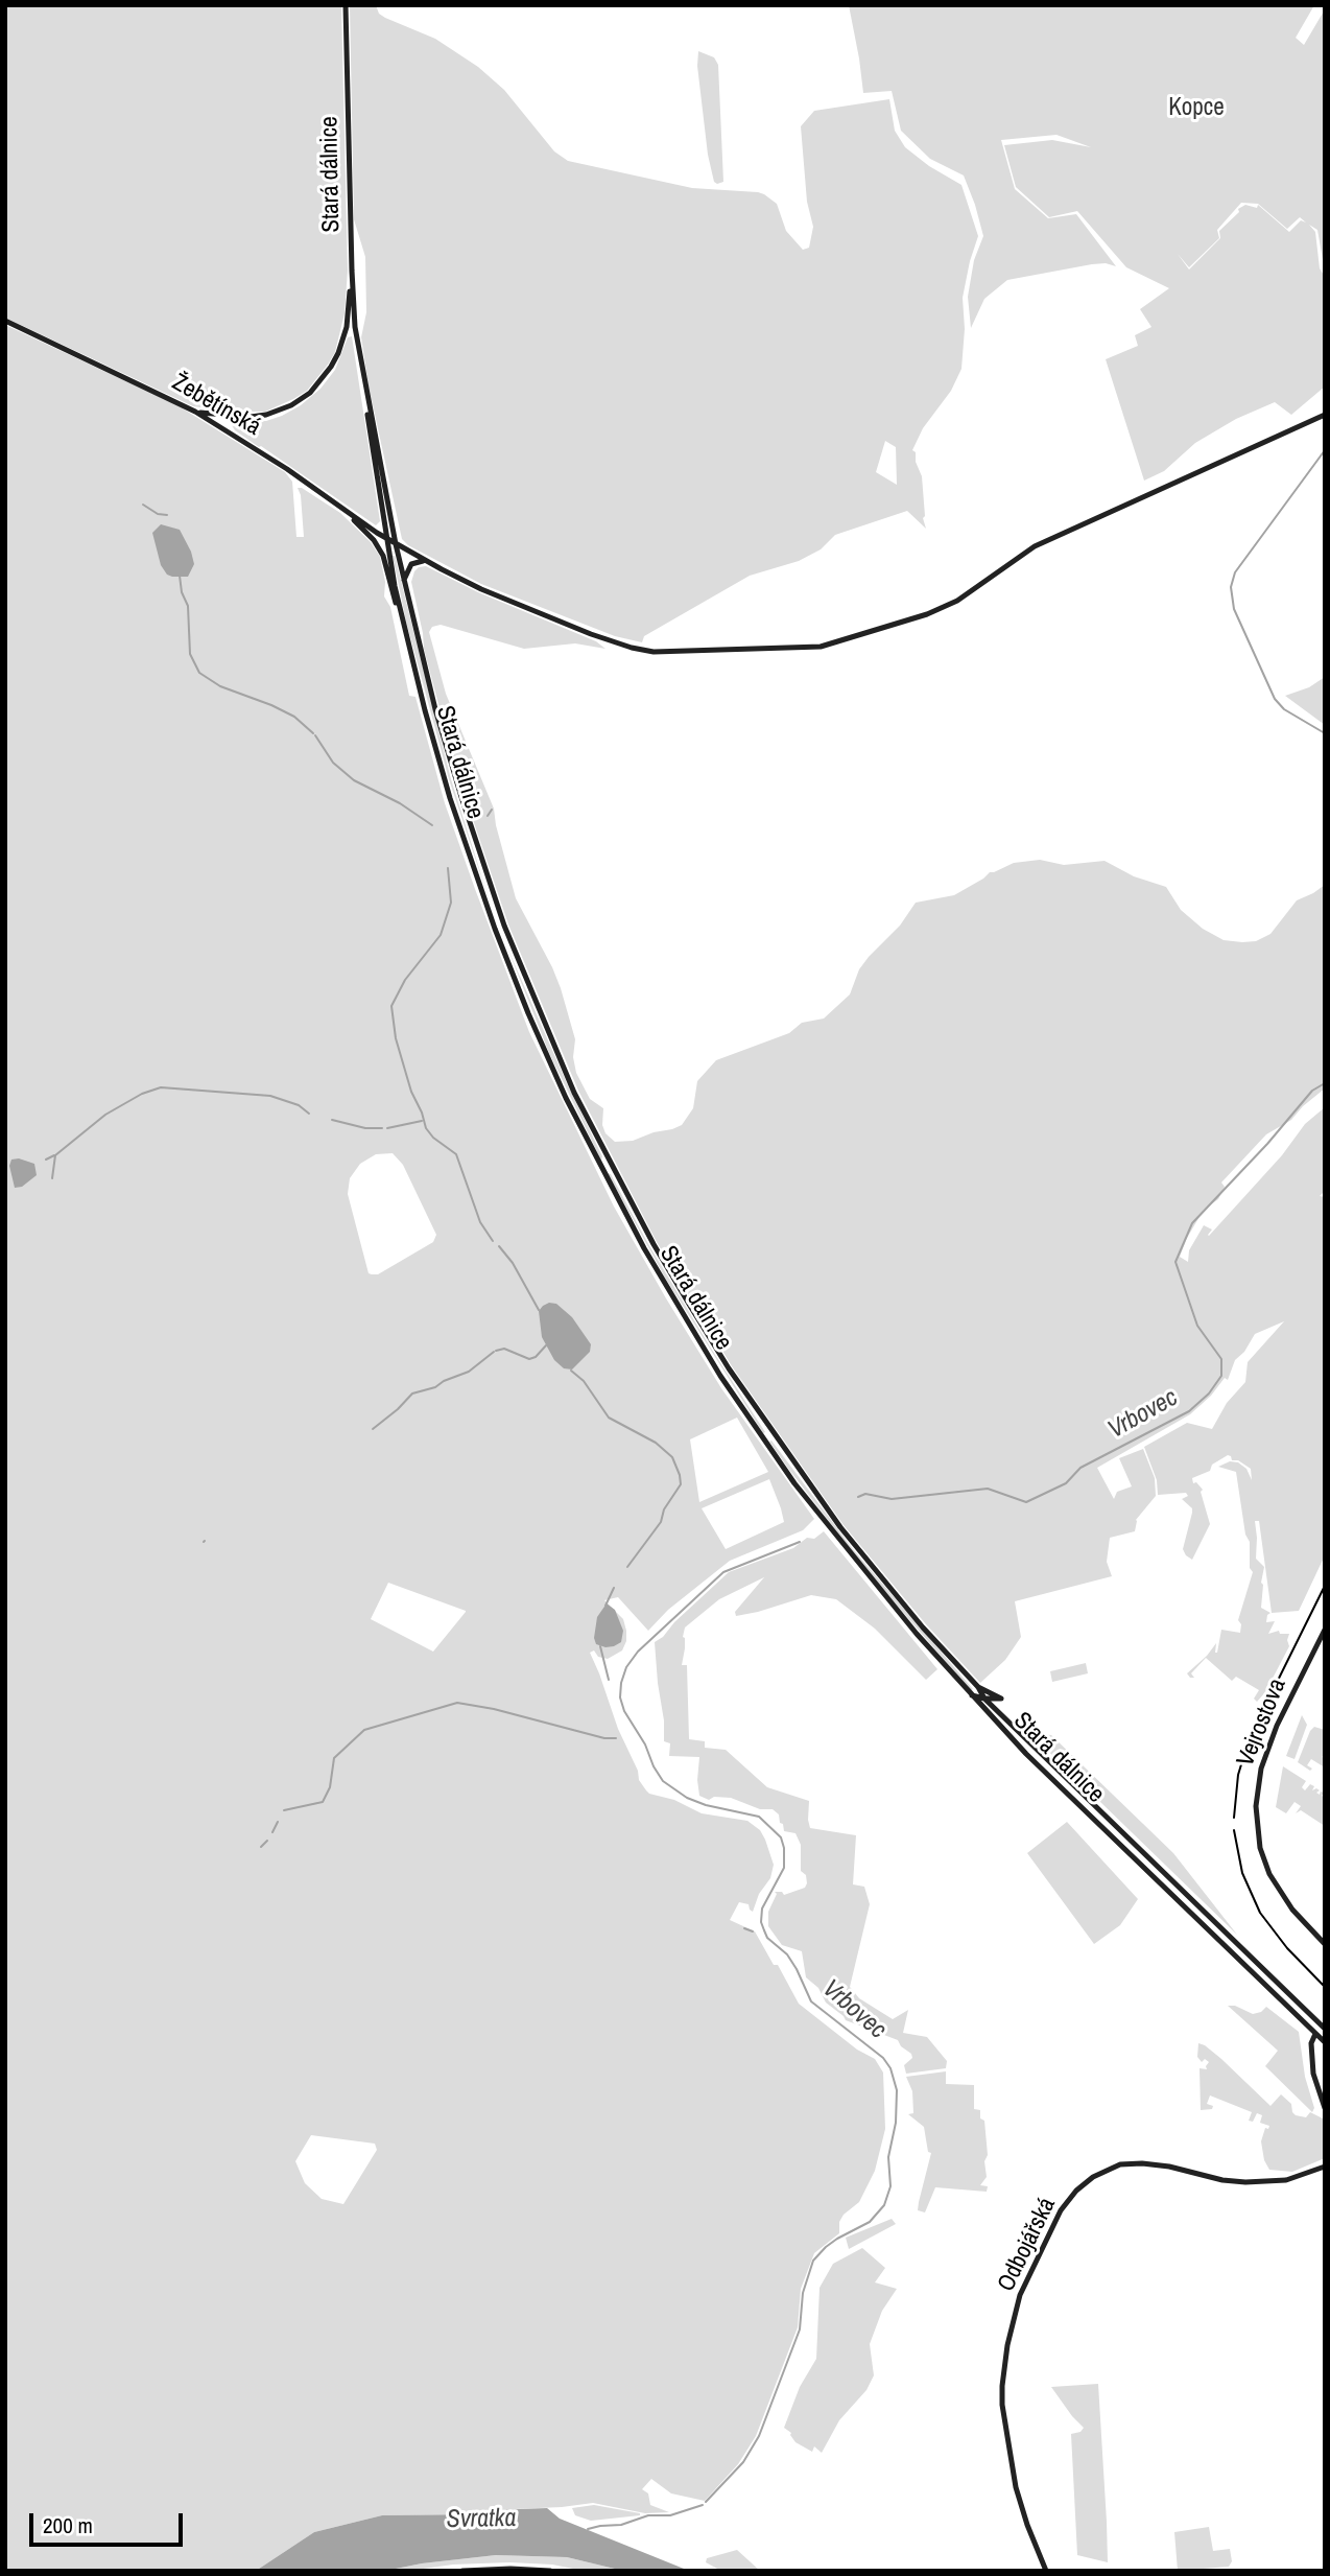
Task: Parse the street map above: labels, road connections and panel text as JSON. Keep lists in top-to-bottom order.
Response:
{
  "streets": {
    "main road": [
      "Stará dálnice",
      "Žebětínská",
      "Vejrostova",
      "Odbojářská"
    ]
  },
  "crossings": [
    ["Stará dálnice", "Žebětínská"]
  ],
  "water": ["Vrbovec", "Svratka"],
  "parks": ["Kopce"],
  "scale_bar": "200 m"
}
